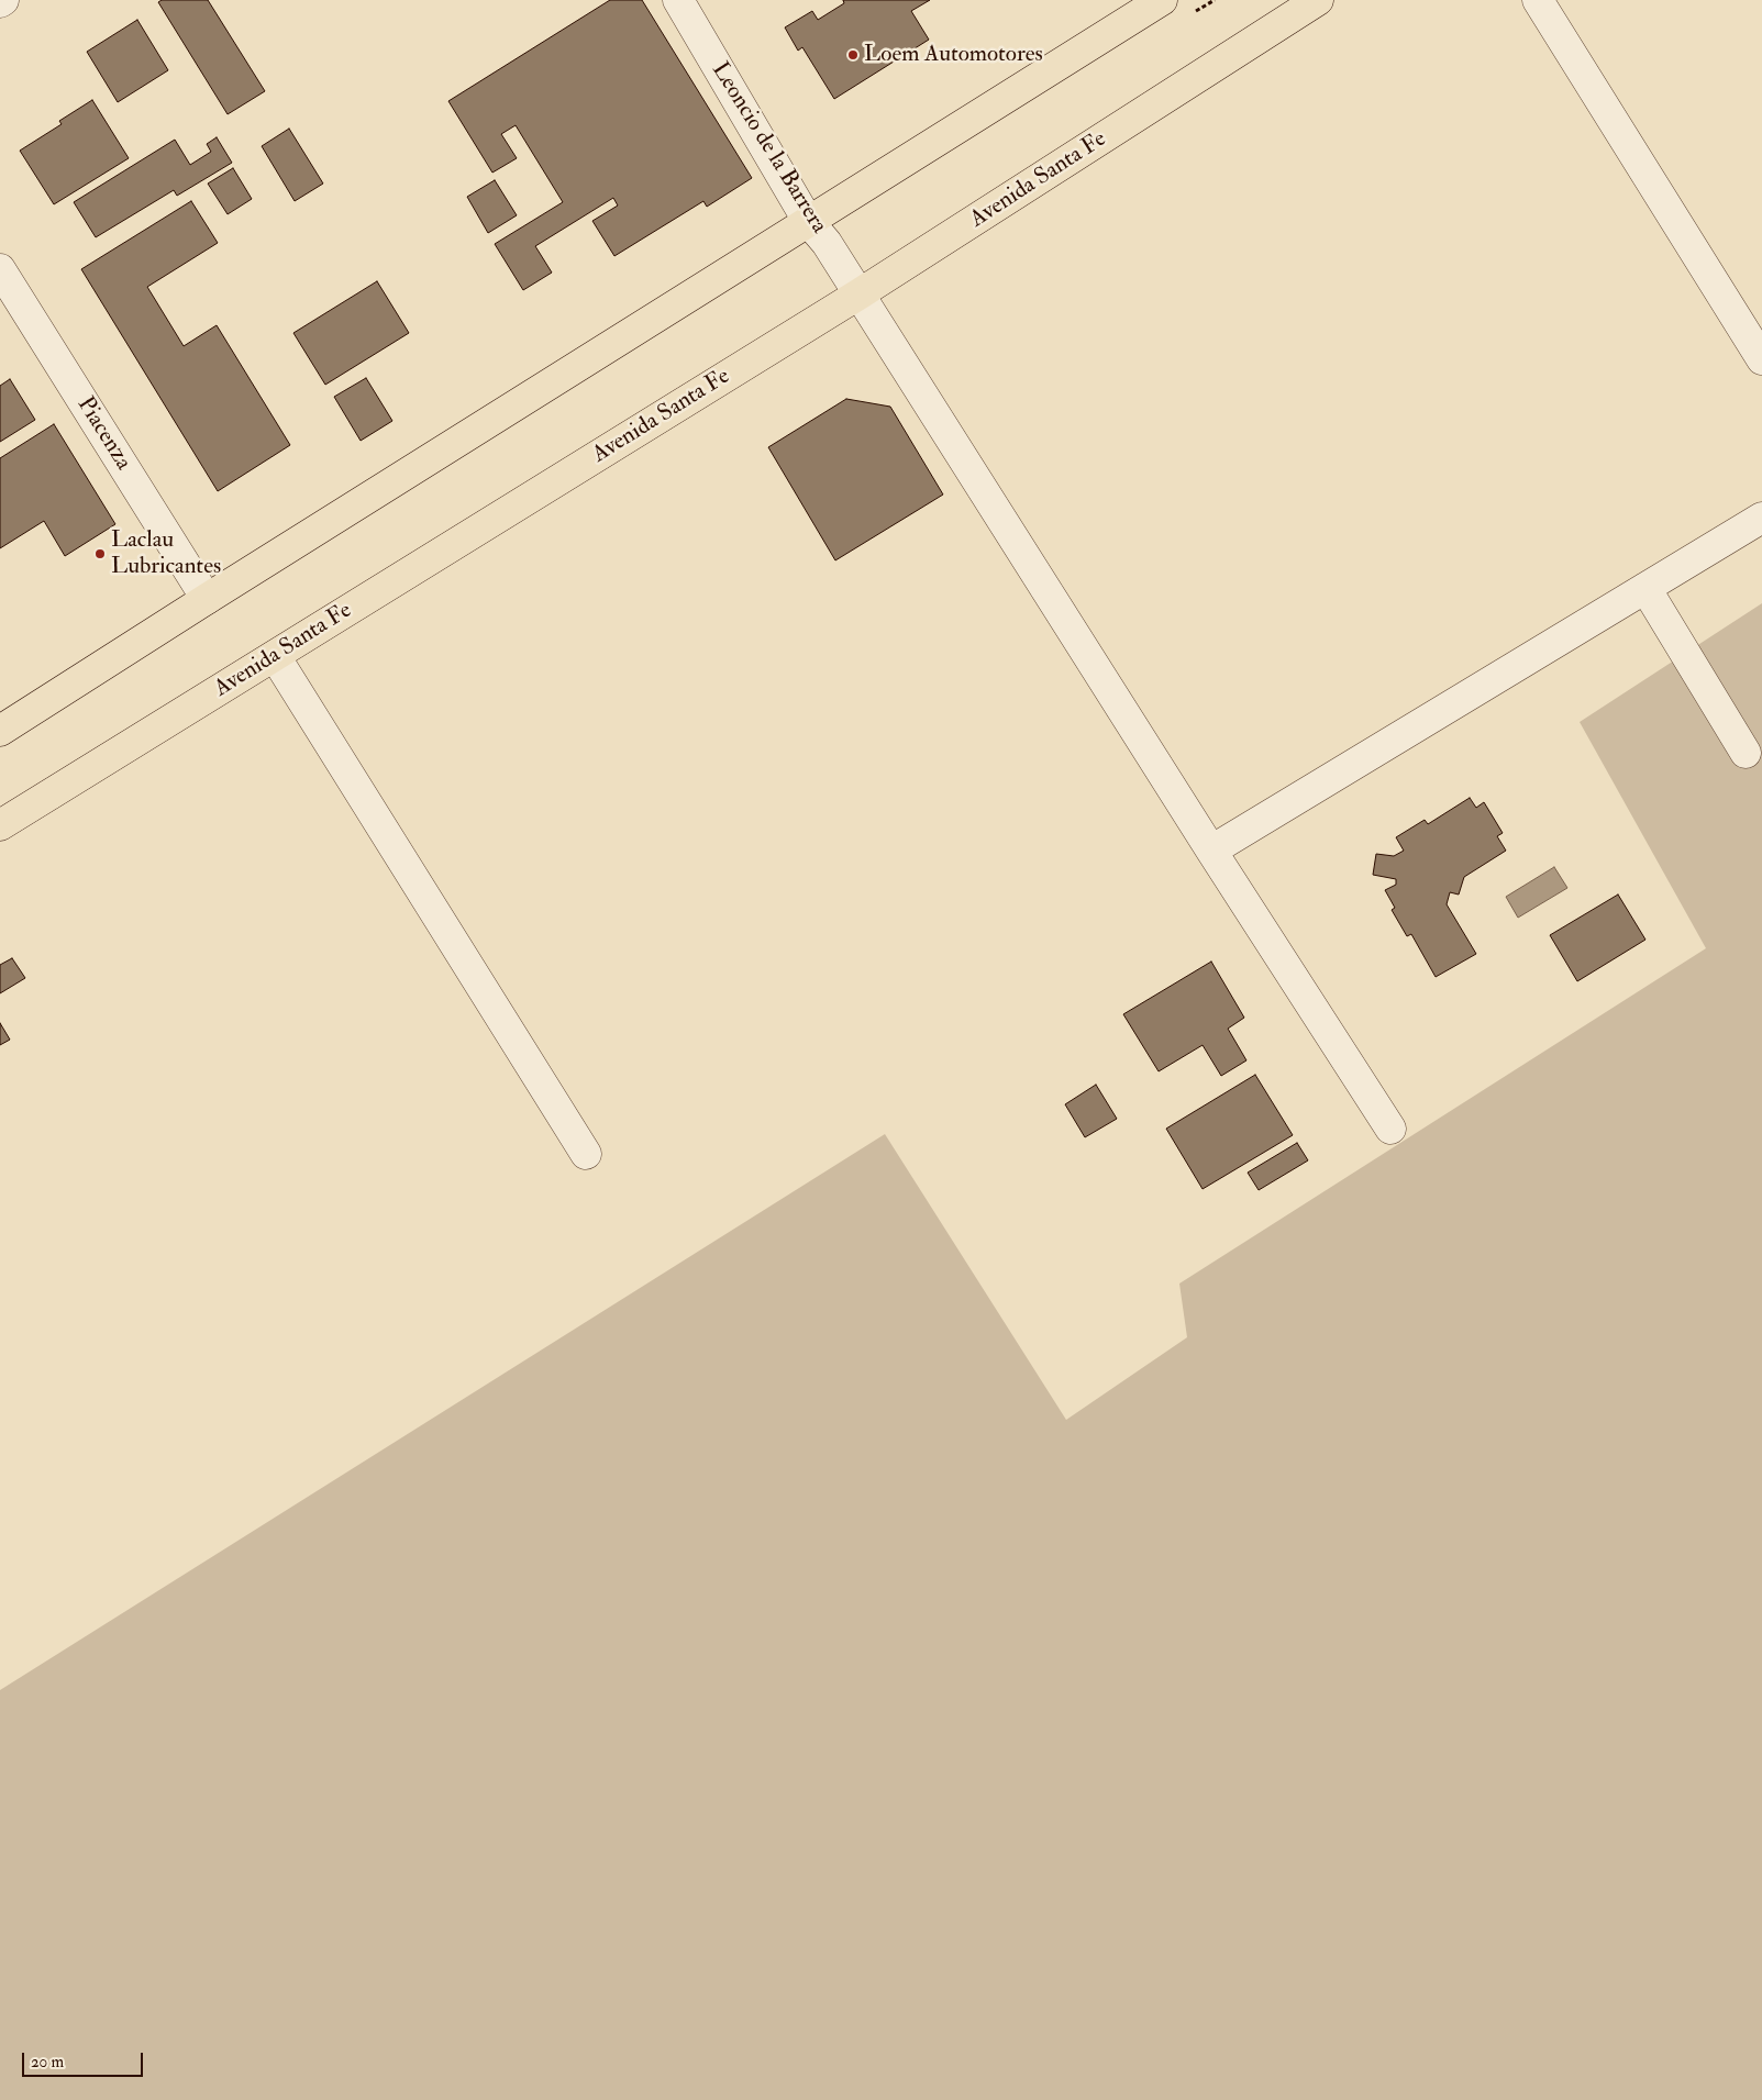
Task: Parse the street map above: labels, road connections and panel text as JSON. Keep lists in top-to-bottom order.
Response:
{
  "streets": {
    "main road": ["Avenida Santa Fe"],
    "street": ["Leoncio de la Barrera", "Piacenza"]
  },
  "crossings": [
    ["Leoncio de la Barrera", "Avenida Santa Fe"]
  ],
  "places": ["Loem Automotores", "Laclau Lubricantes"],
  "scale_bar": "20 m"
}
